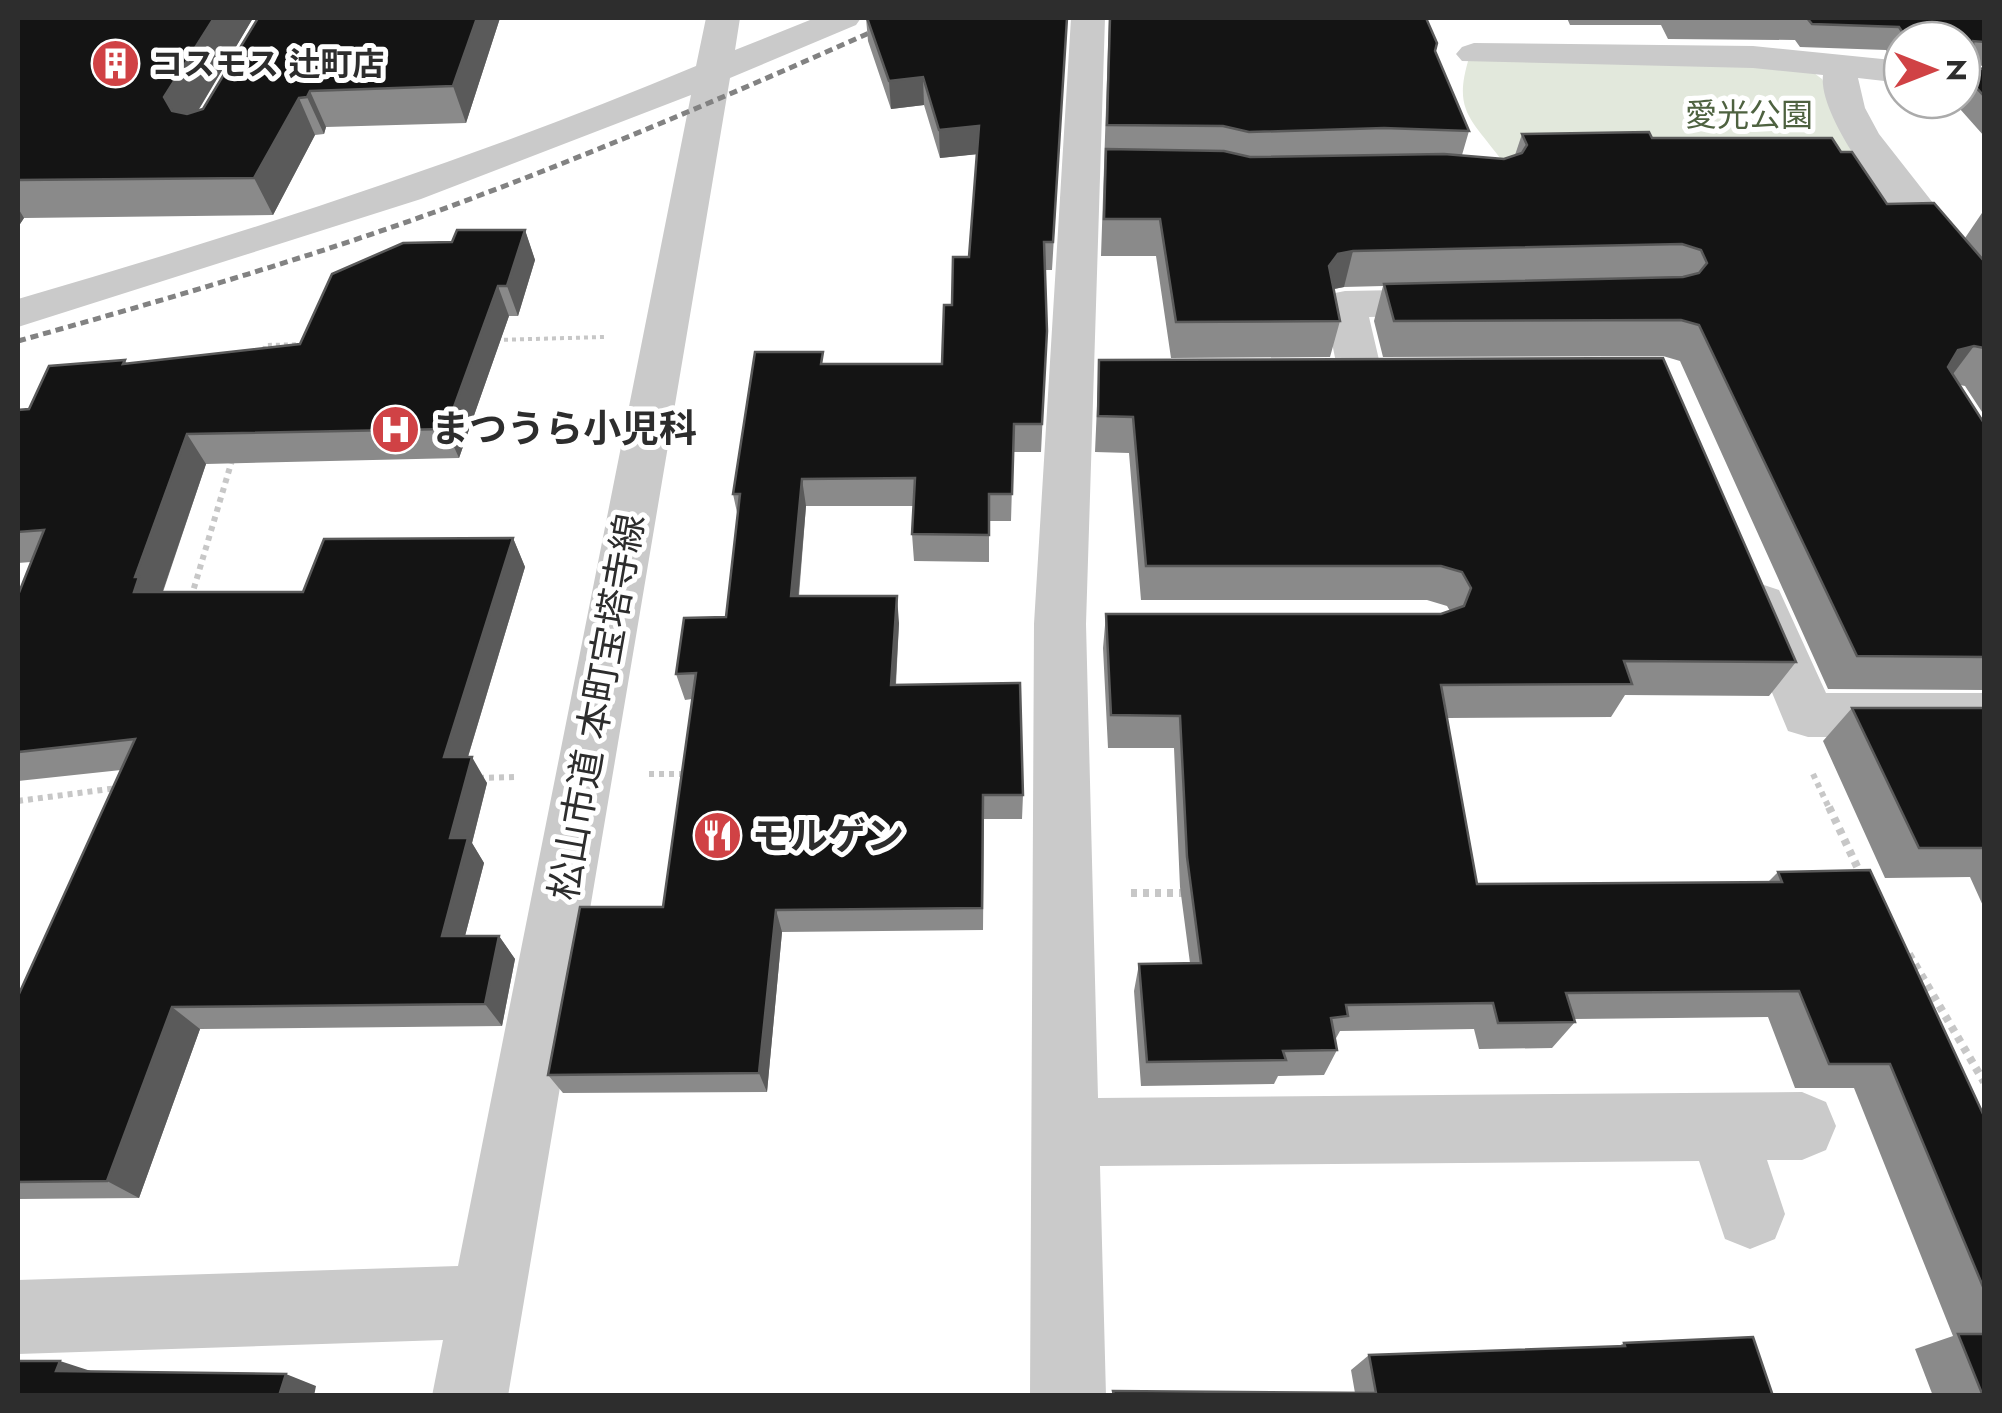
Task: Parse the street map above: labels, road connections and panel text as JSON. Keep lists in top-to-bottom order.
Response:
{
  "streets": {
    "street": ["松山市道 本町宝塔寺線"]
  },
  "parks": ["愛光公園"],
  "places": {
    "building": ["コスモス 辻町店"],
    "hospital": ["まつうら小児科"],
    "restaurant": ["モルゲン"]
  },
  "north": "right"
}
